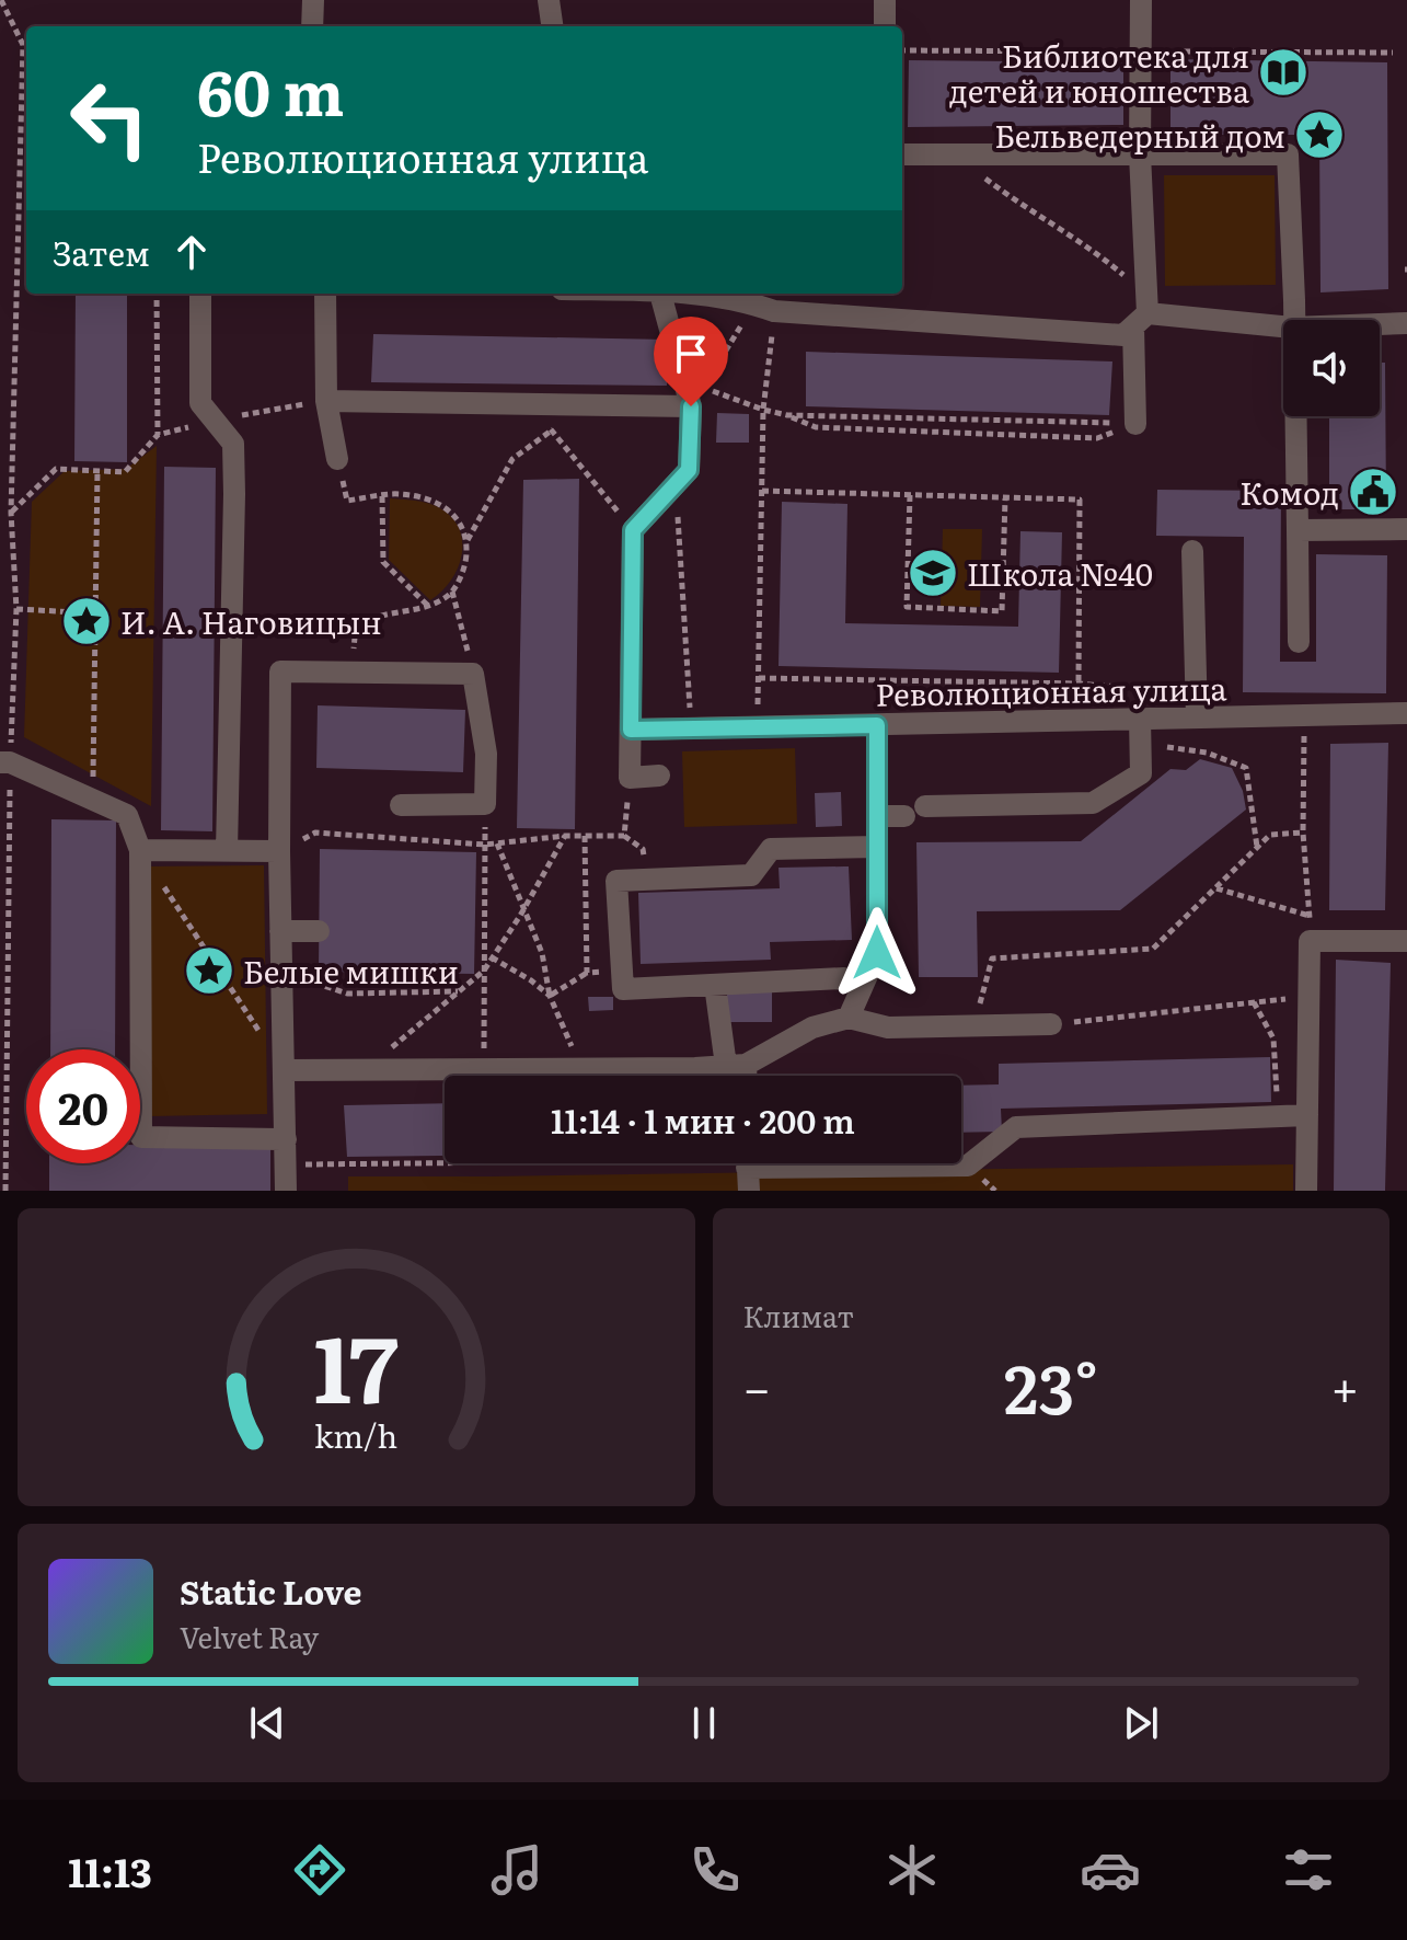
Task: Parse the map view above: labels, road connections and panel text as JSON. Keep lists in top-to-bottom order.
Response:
{
  "streets": {
    "lane": ["Революционная улица"]
  },
  "places": {
    "library": ["Библиотека для детей и юношества"],
    "place": ["Бельведерный дом", "И. А. Наговицын", "Белые мишки"],
    "public building": ["Комод"],
    "school or university": ["Школа №40"]
  },
  "page": {
    "turn": ["60 m", "Революционная улица"],
    "then": "Затем",
    "limit": "20",
    "trip": "11:14 · 1 мин · 200 m",
    "tile": "Климат",
    "heat": ["−", "23°", "+"],
    "song": ["Static Love", "Velvet Ray"],
    "tabs": "11:13",
    "gauge": ["17", "km/h"]
  }
}
